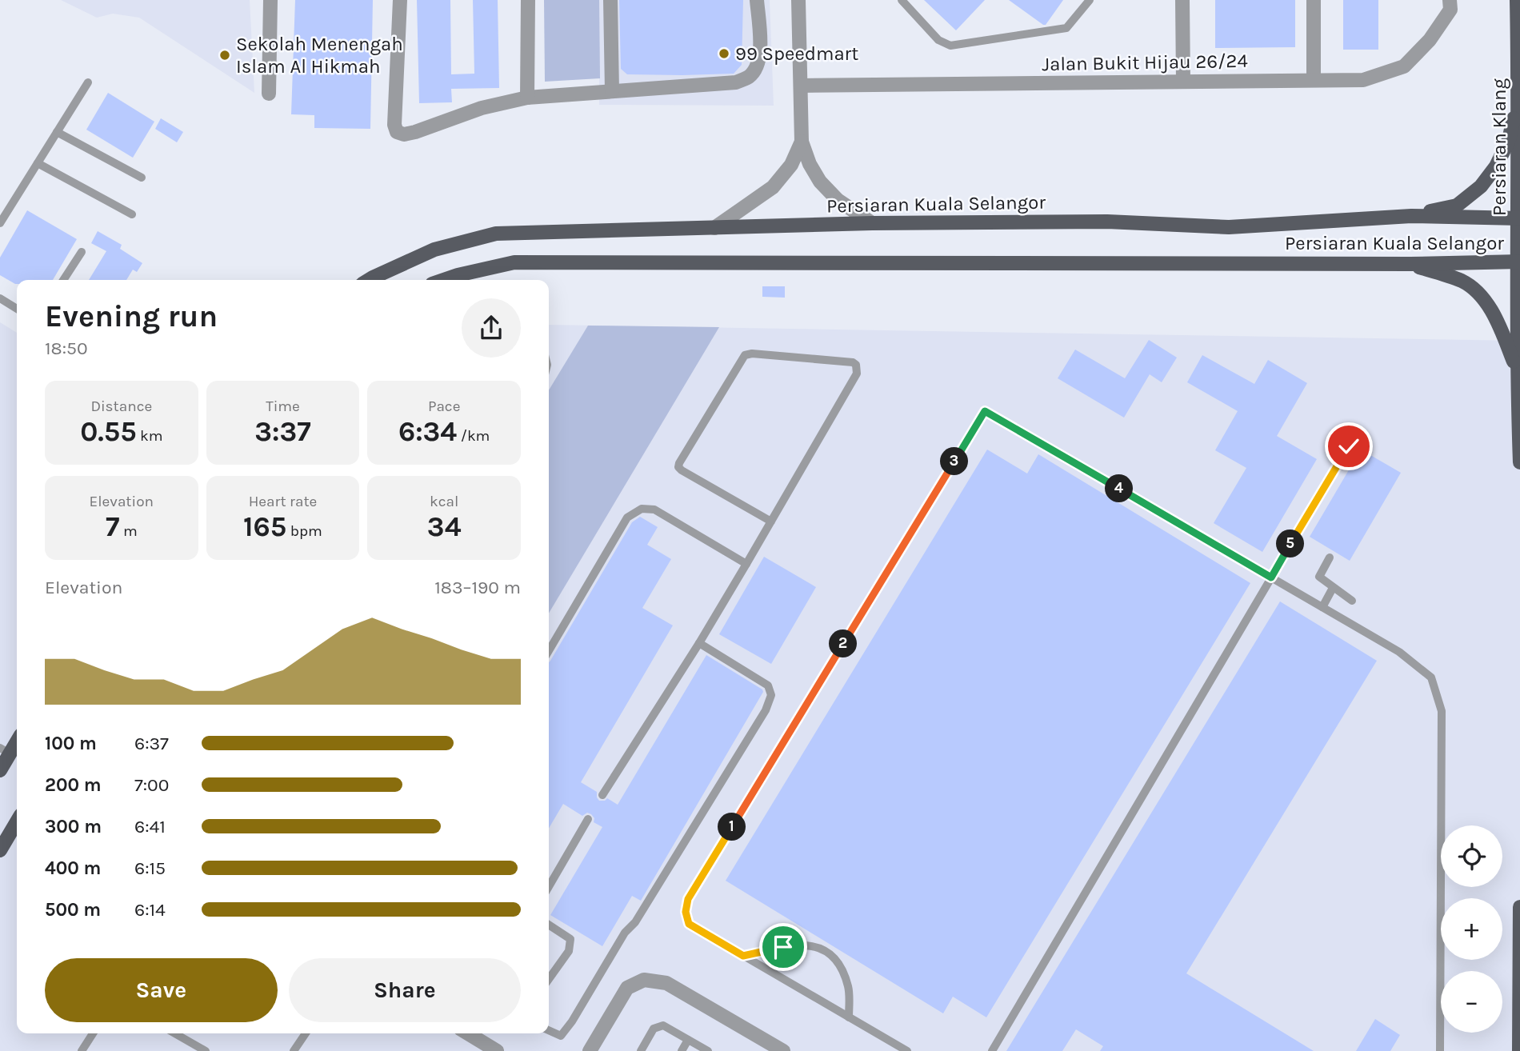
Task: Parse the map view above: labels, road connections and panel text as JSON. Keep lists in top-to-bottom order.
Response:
{
  "streets": {
    "main road": ["Persiaran Klang", "Persiaran Kuala Selangor"],
    "street": ["Jalan Bukit Hijau 26/24"]
  },
  "crossings": [
    ["Persiaran Klang", "Persiaran Kuala Selangor"]
  ],
  "places": ["99 Speedmart", "Sekolah Menengah Islam Al Hikmah"],
  "page": {
    "heading": ["Evening run", "18:50"],
    "stats": [
      ["Distance", "0.55 km"],
      ["Time", "3:37"],
      ["Pace", "6:34 /km"],
      ["Elevation", "7 m"],
      ["Heart rate", "165 bpm"],
      ["kcal", "34"]
    ],
    "pins": [
      "3",
      "4",
      "5",
      "2",
      "1"
    ],
    "chart": ["Elevation", "183–190 m"],
    "list": [
      {
        "name": "100 m",
        "note": "6:37"
      },
      {
        "name": "200 m",
        "note": "7:00"
      },
      {
        "name": "300 m",
        "note": "6:41"
      },
      {
        "name": "400 m",
        "note": "6:15"
      },
      {
        "name": "500 m",
        "note": "6:14"
      }
    ],
    "map_buttons": ["+", "−"],
    "buttons": ["Save", "Share"]
  }
}
